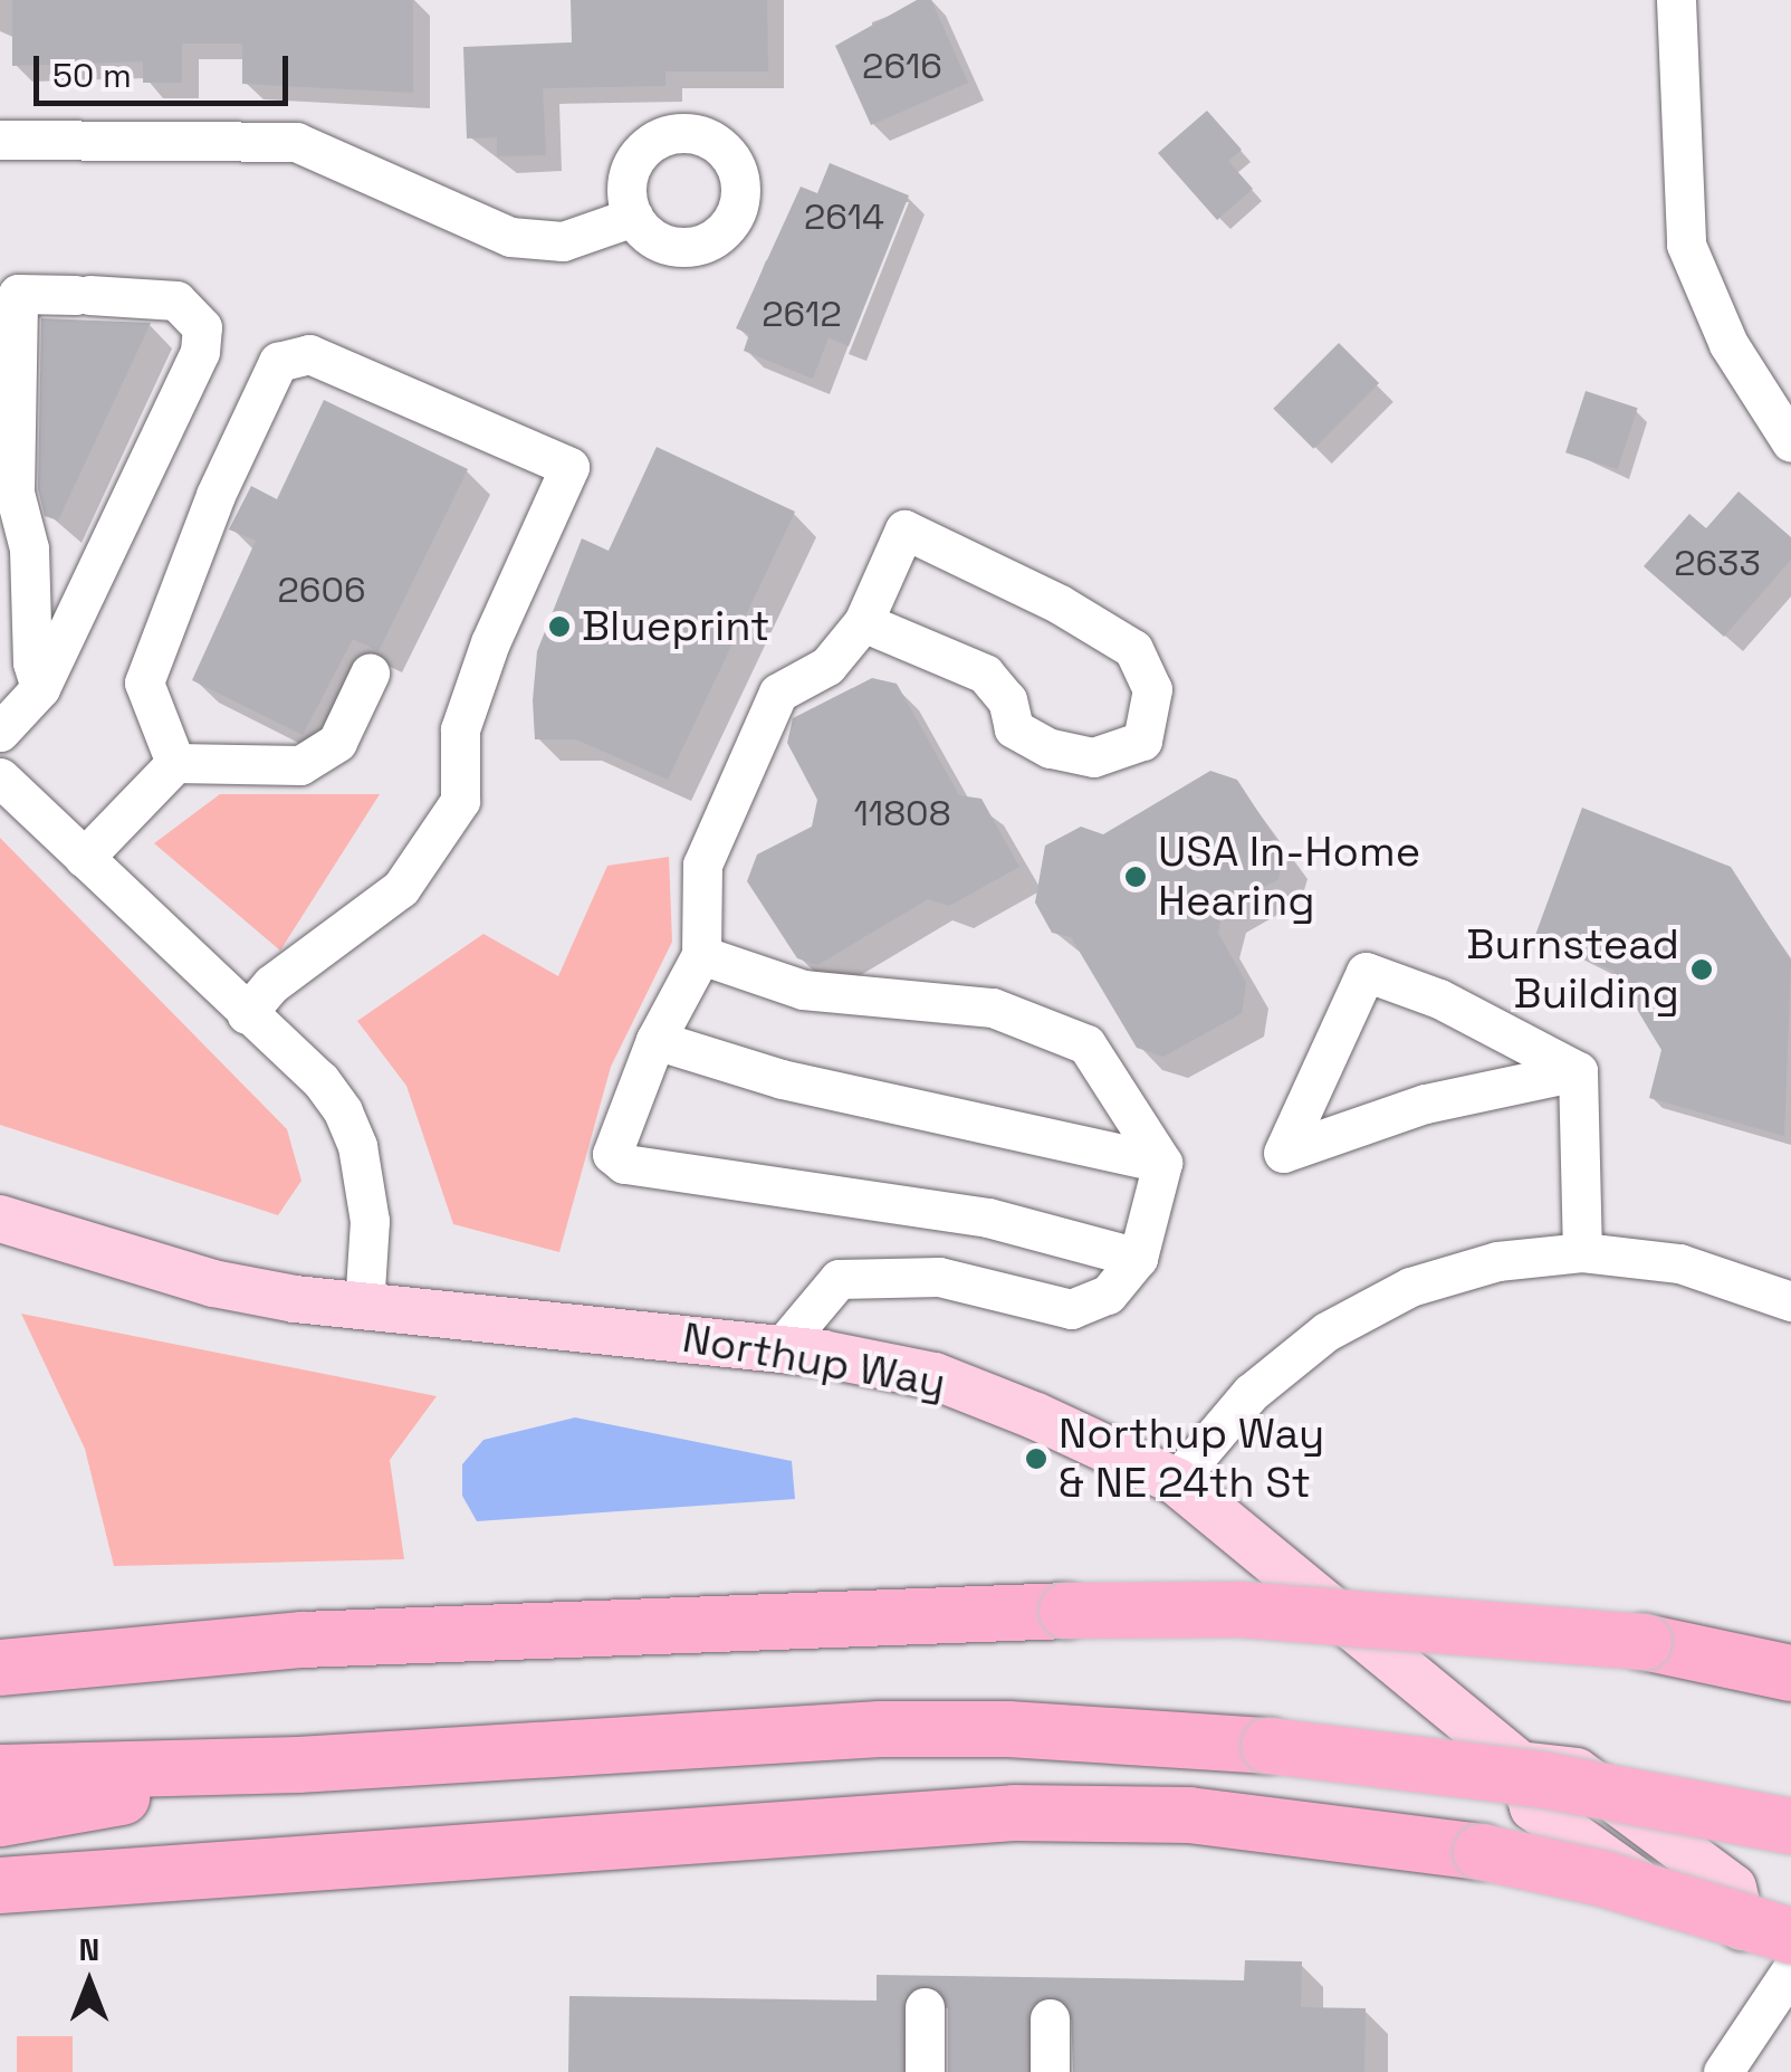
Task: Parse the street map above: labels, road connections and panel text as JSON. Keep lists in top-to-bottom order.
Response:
{
  "streets": {
    "main road": ["Northup Way"]
  },
  "places": [
    "Blueprint",
    "USA In-Home Hearing",
    "Burnstead Building",
    "Northup Way & NE 24th St"
  ],
  "house_numbers": [
    "2616",
    "2614",
    "2612",
    "2633",
    "2606",
    "11808"
  ],
  "scale_bar": "50 m",
  "north": "top"
}
